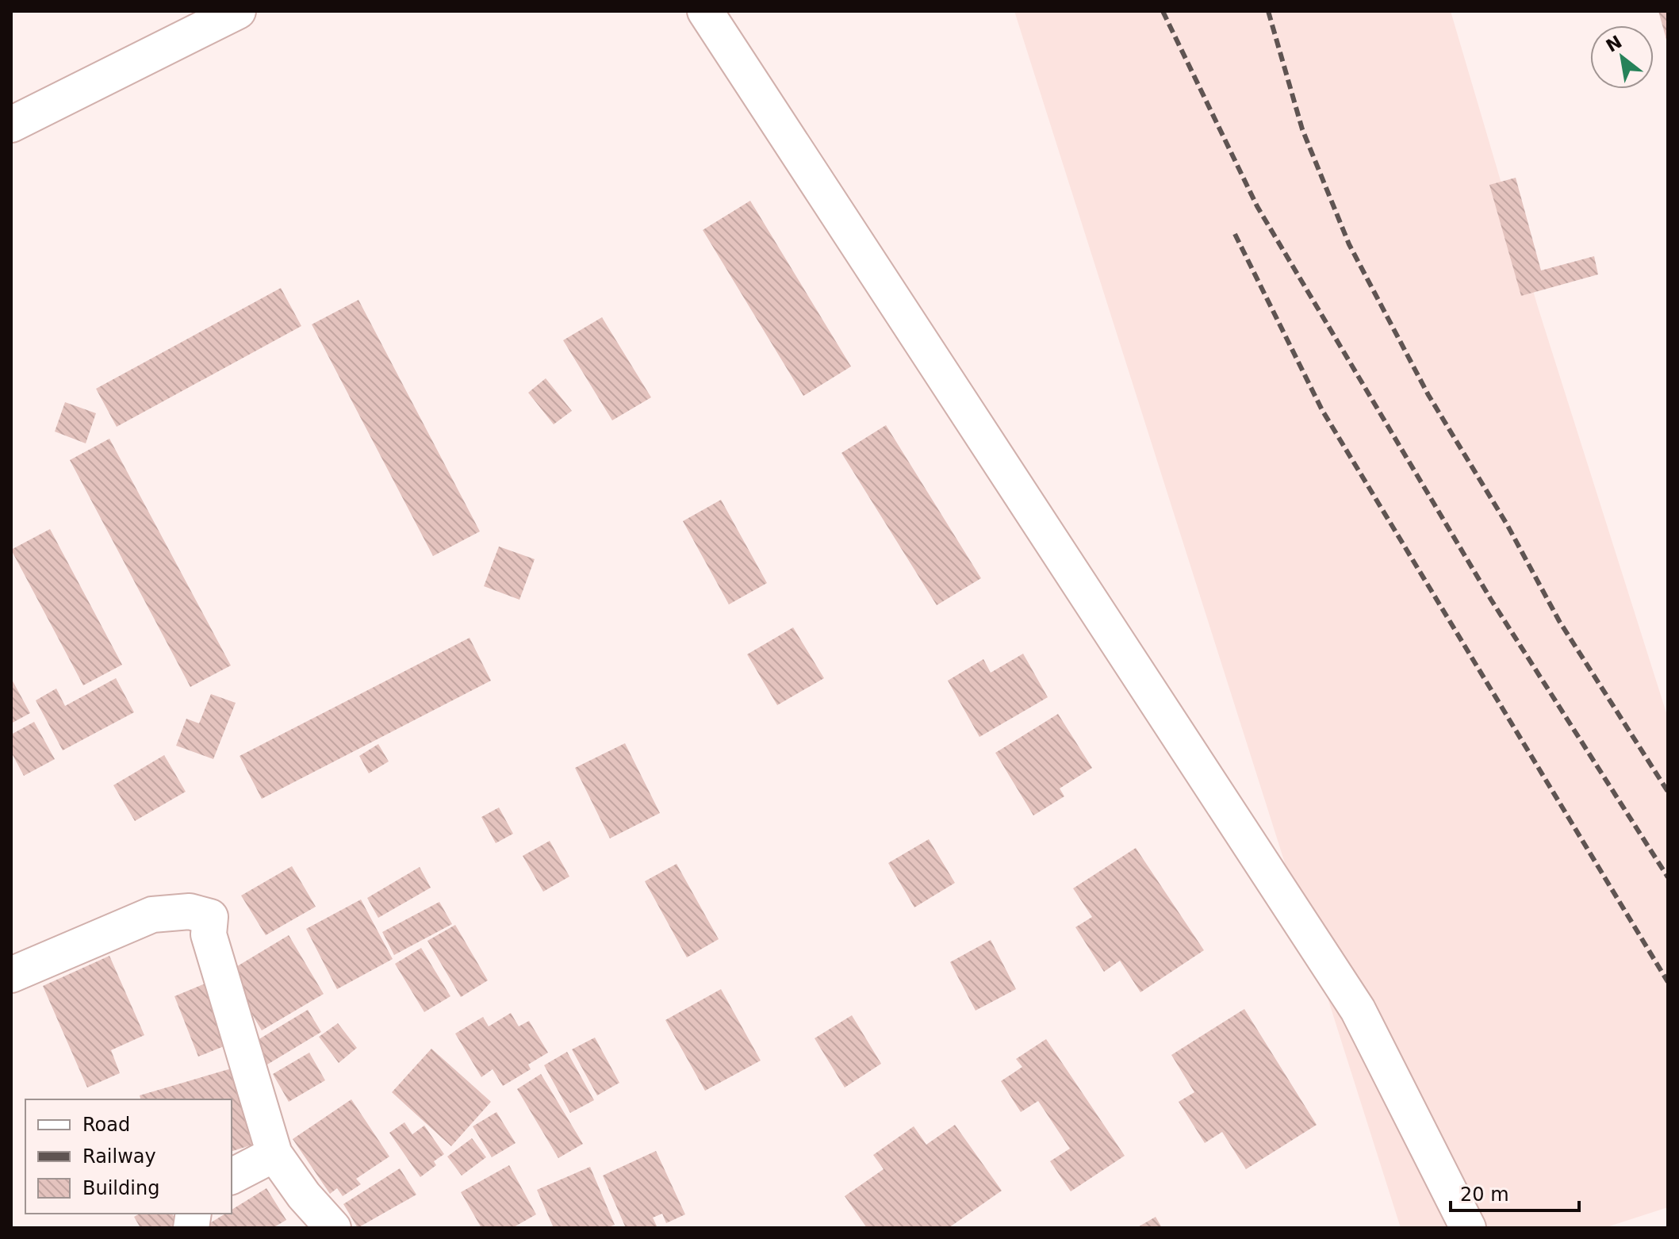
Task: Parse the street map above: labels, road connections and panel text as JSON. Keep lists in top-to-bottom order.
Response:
{
  "legend": ["Road", "Railway", "Building"],
  "scale_bar": "20 m",
  "north": "top left"
}
